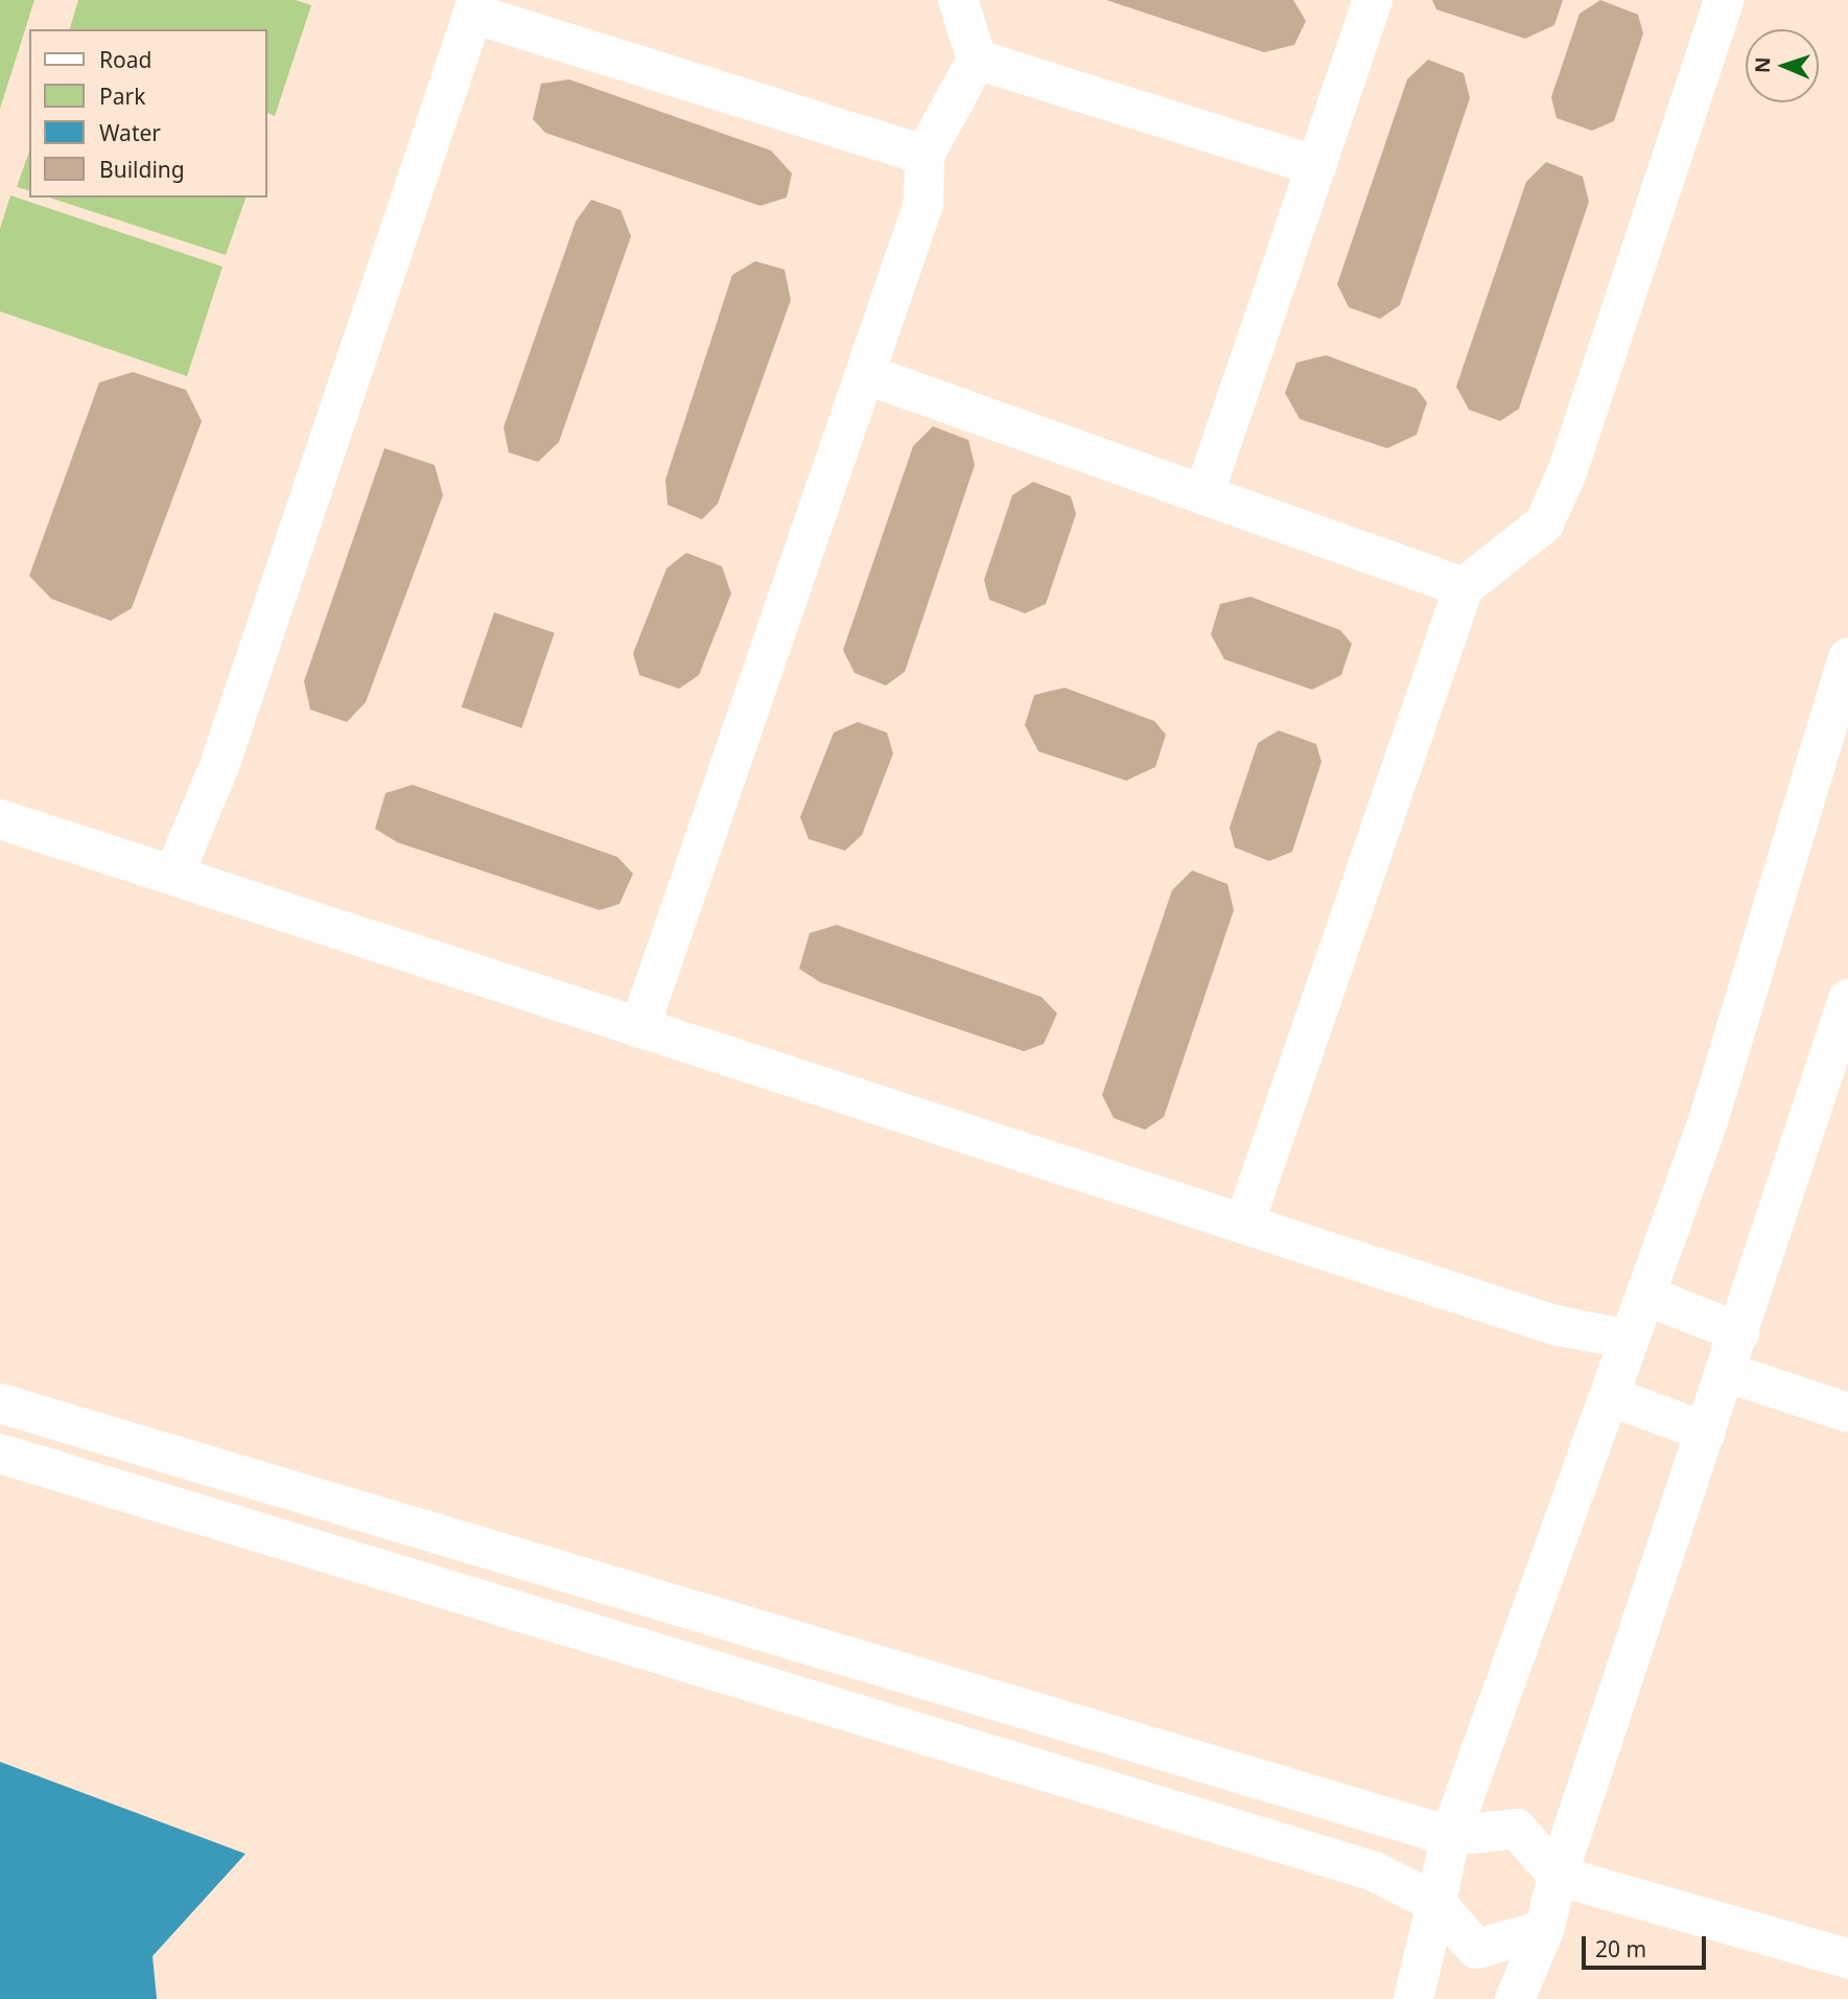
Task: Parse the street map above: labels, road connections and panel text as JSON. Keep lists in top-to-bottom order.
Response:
{
  "legend": [
    "Road",
    "Park",
    "Water",
    "Building"
  ],
  "scale_bar": "20 m",
  "north": "left"
}
